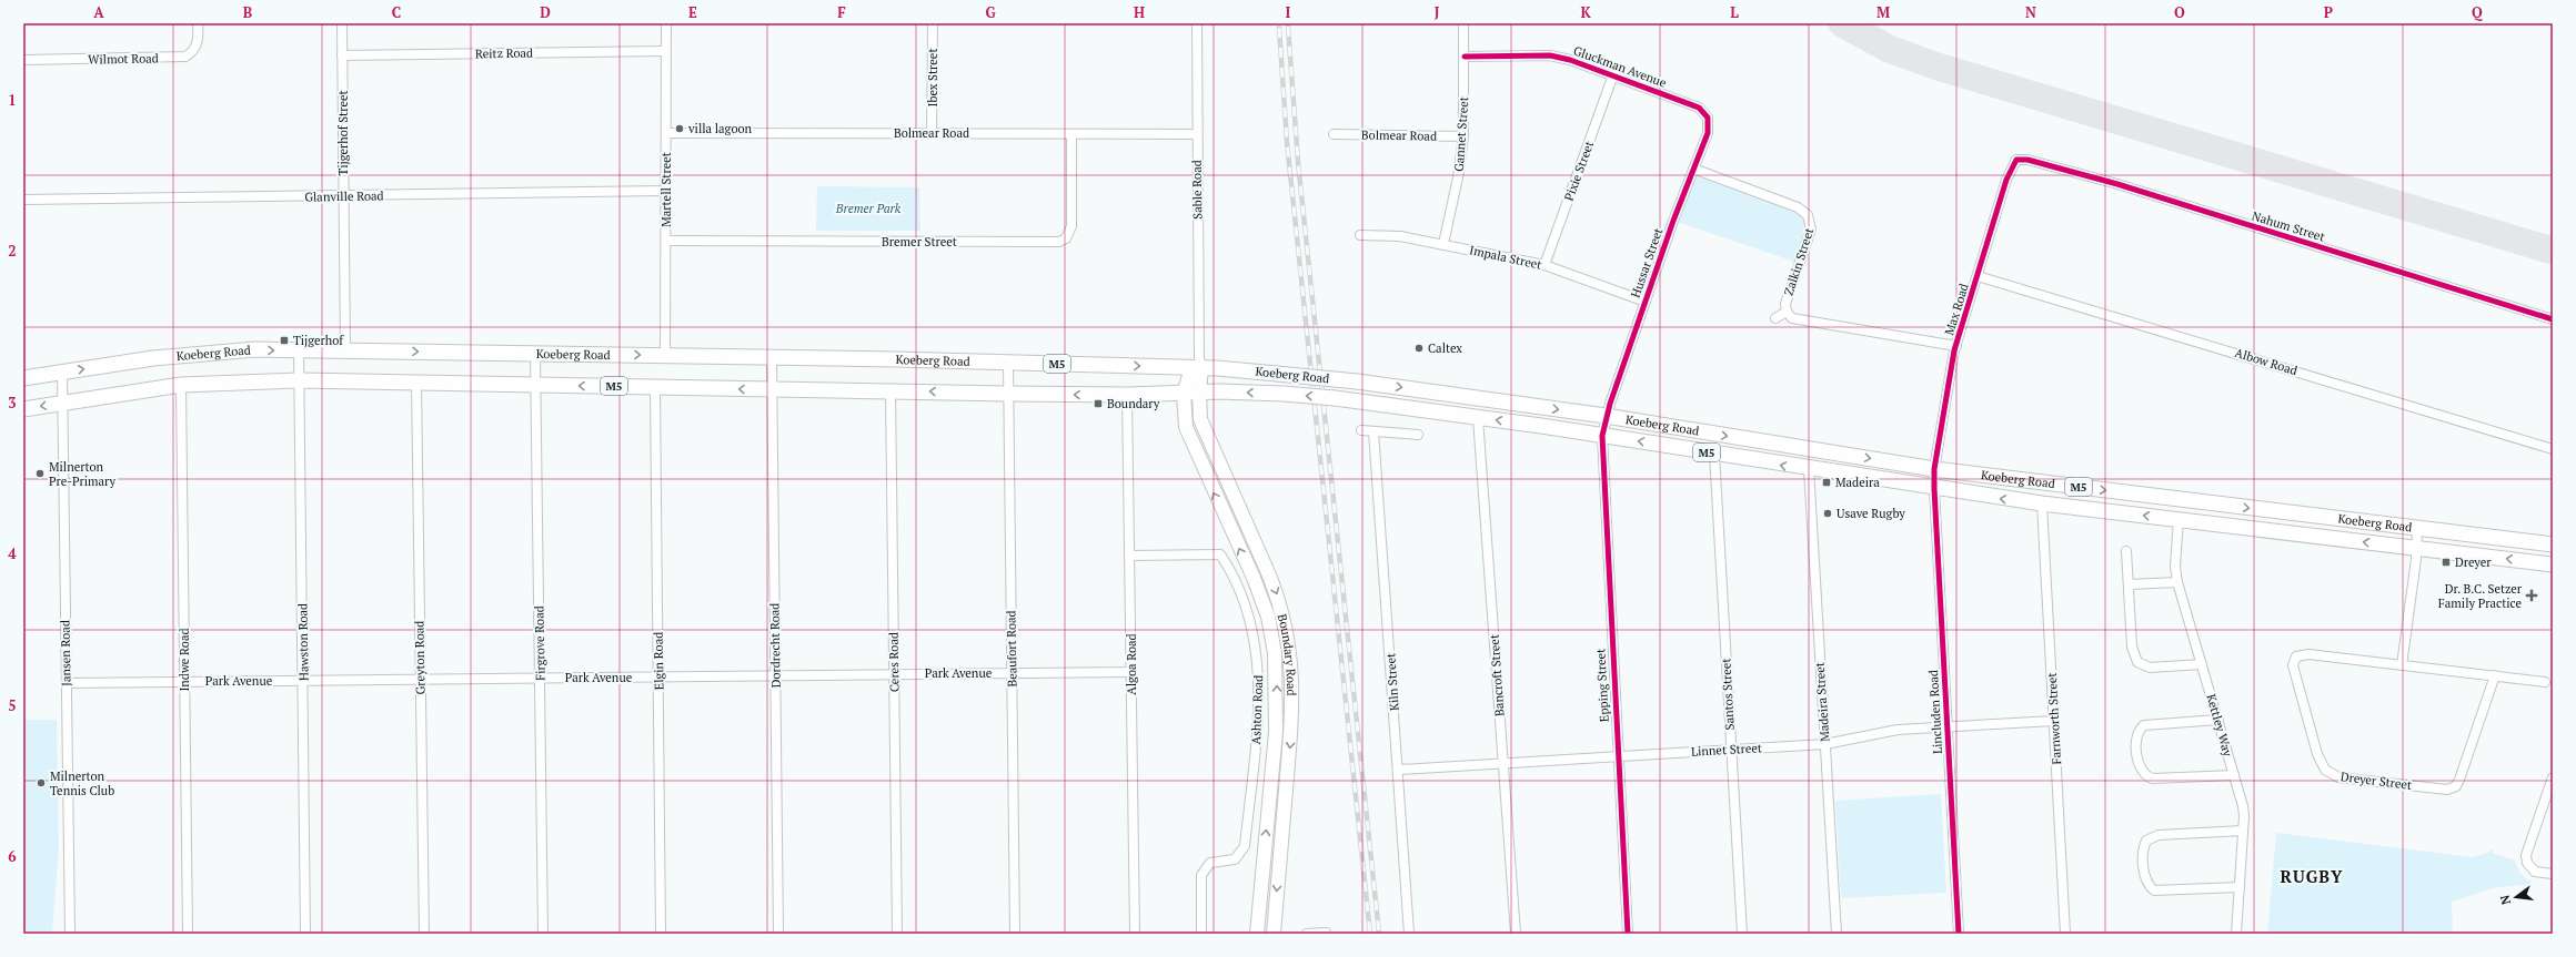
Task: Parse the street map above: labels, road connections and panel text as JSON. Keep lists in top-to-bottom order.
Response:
{
  "streets": {
    "main road": ["Koeberg Road", "M5", "Boundary Road"],
    "street": [
      "Reitz Road",
      "Wilmot Road",
      "Gluckman Avenue",
      "Ibex Street",
      "Tijgerhof Street",
      "Bolmear Road",
      "Gannet Street",
      "Pixie Street",
      "Martell Street",
      "Sable Road",
      "Glanville Road",
      "Nahum Street",
      "Bremer Street",
      "Impala Street",
      "Zalkin Street",
      "Hussar Street",
      "Max Road",
      "Albow Road",
      "Hawston Road",
      "Firgrove Road",
      "Dordrecht Road",
      "Beaufort Road",
      "Jansen Road",
      "Greyton Road",
      "Indwe Road",
      "Elgin Road",
      "Ceres Road",
      "Algoa Road",
      "Park Avenue",
      "Bancroft Street",
      "Kiln Street",
      "Epping Street",
      "Santos Street",
      "Madeira Street",
      "Ashton Road",
      "Lincluden Road",
      "Farnworth Street",
      "Kettley Way",
      "Linnet Street",
      "Dreyer Street"
    ]
  },
  "crossings": [
    ["Reitz Road", "Tijgerhof Street"],
    ["Reitz Road", "Martell Street"],
    ["Gluckman Avenue", "Gannet Street"],
    ["Gluckman Avenue", "Pixie Street"],
    ["Gluckman Avenue", "Hussar Street"],
    ["Ibex Street", "Bolmear Road"],
    ["Tijgerhof Street", "Glanville Road"],
    ["Tijgerhof Street", "Koeberg Road"],
    ["Bolmear Road", "Gannet Street"],
    ["Bolmear Road", "Martell Street"],
    ["Bolmear Road", "Sable Road"],
    ["Bolmear Road", "Bremer Street"],
    ["Gannet Street", "Impala Street"],
    ["Pixie Street", "Impala Street"],
    ["Martell Street", "Glanville Road"],
    ["Martell Street", "Bremer Street"],
    ["Martell Street", "Koeberg Road"],
    ["Sable Road", "Koeberg Road"],
    ["Sable Road", "Boundary Road"],
    ["Nahum Street", "Max Road"],
    ["Impala Street", "Hussar Street"],
    ["Zalkin Street", "Hussar Street"],
    ["Zalkin Street", "Max Road"],
    ["Hussar Street", "Koeberg Road"],
    ["Hussar Street", "Epping Street"],
    ["Max Road", "Koeberg Road"],
    ["Max Road", "Albow Road"],
    ["Max Road", "Lincluden Road"],
    ["Koeberg Road", "Hawston Road"],
    ["Koeberg Road", "Firgrove Road"],
    ["Koeberg Road", "Dordrecht Road"],
    ["Koeberg Road", "Beaufort Road"],
    ["Koeberg Road", "Jansen Road"],
    ["Koeberg Road", "Boundary Road"],
    ["Koeberg Road", "Greyton Road"],
    ["Koeberg Road", "Indwe Road"],
    ["Koeberg Road", "Elgin Road"],
    ["Koeberg Road", "Ceres Road"],
    ["Koeberg Road", "Algoa Road"],
    ["Koeberg Road", "Bancroft Street"],
    ["Koeberg Road", "Epping Street"],
    ["Koeberg Road", "Santos Street"],
    ["Koeberg Road", "Madeira Street"],
    ["Koeberg Road", "Lincluden Road"],
    ["Koeberg Road", "Farnworth Street"],
    ["Koeberg Road", "Kettley Way"],
    ["Hawston Road", "Park Avenue"],
    ["Firgrove Road", "Park Avenue"],
    ["Dordrecht Road", "Park Avenue"],
    ["Beaufort Road", "Park Avenue"],
    ["Jansen Road", "Park Avenue"],
    ["Greyton Road", "Park Avenue"],
    ["Indwe Road", "Park Avenue"],
    ["Elgin Road", "Park Avenue"],
    ["Ceres Road", "Park Avenue"],
    ["Algoa Road", "Park Avenue"],
    ["Algoa Road", "Ashton Road"],
    ["Bancroft Street", "Linnet Street"],
    ["Kiln Street", "Linnet Street"],
    ["Epping Street", "Linnet Street"],
    ["Santos Street", "Linnet Street"],
    ["Madeira Street", "Linnet Street"],
    ["Lincluden Road", "Linnet Street"],
    ["Farnworth Street", "Linnet Street"]
  ],
  "districts": ["RUGBY"],
  "parks": ["Bremer Park"],
  "places": {
    "other": [
      "villa lagoon",
      "Caltex",
      "Milnerton Pre-Primary",
      "Usave Rugby",
      "Milnerton Tennis Club"
    ],
    "transit": [
      "Tijgerhof",
      "Boundary",
      "Madeira",
      "Dreyer"
    ],
    "health": ["Dr. B.C. Setzer Family Practice"]
  },
  "north": "left",
  "grid": {
    "columns": [
      "A",
      "B",
      "C",
      "D",
      "E",
      "F",
      "G",
      "H",
      "I",
      "J",
      "K",
      "L",
      "M",
      "N",
      "O",
      "P",
      "Q"
    ],
    "rows": [
      "1",
      "2",
      "3",
      "4",
      "5",
      "6"
    ]
  }
}
